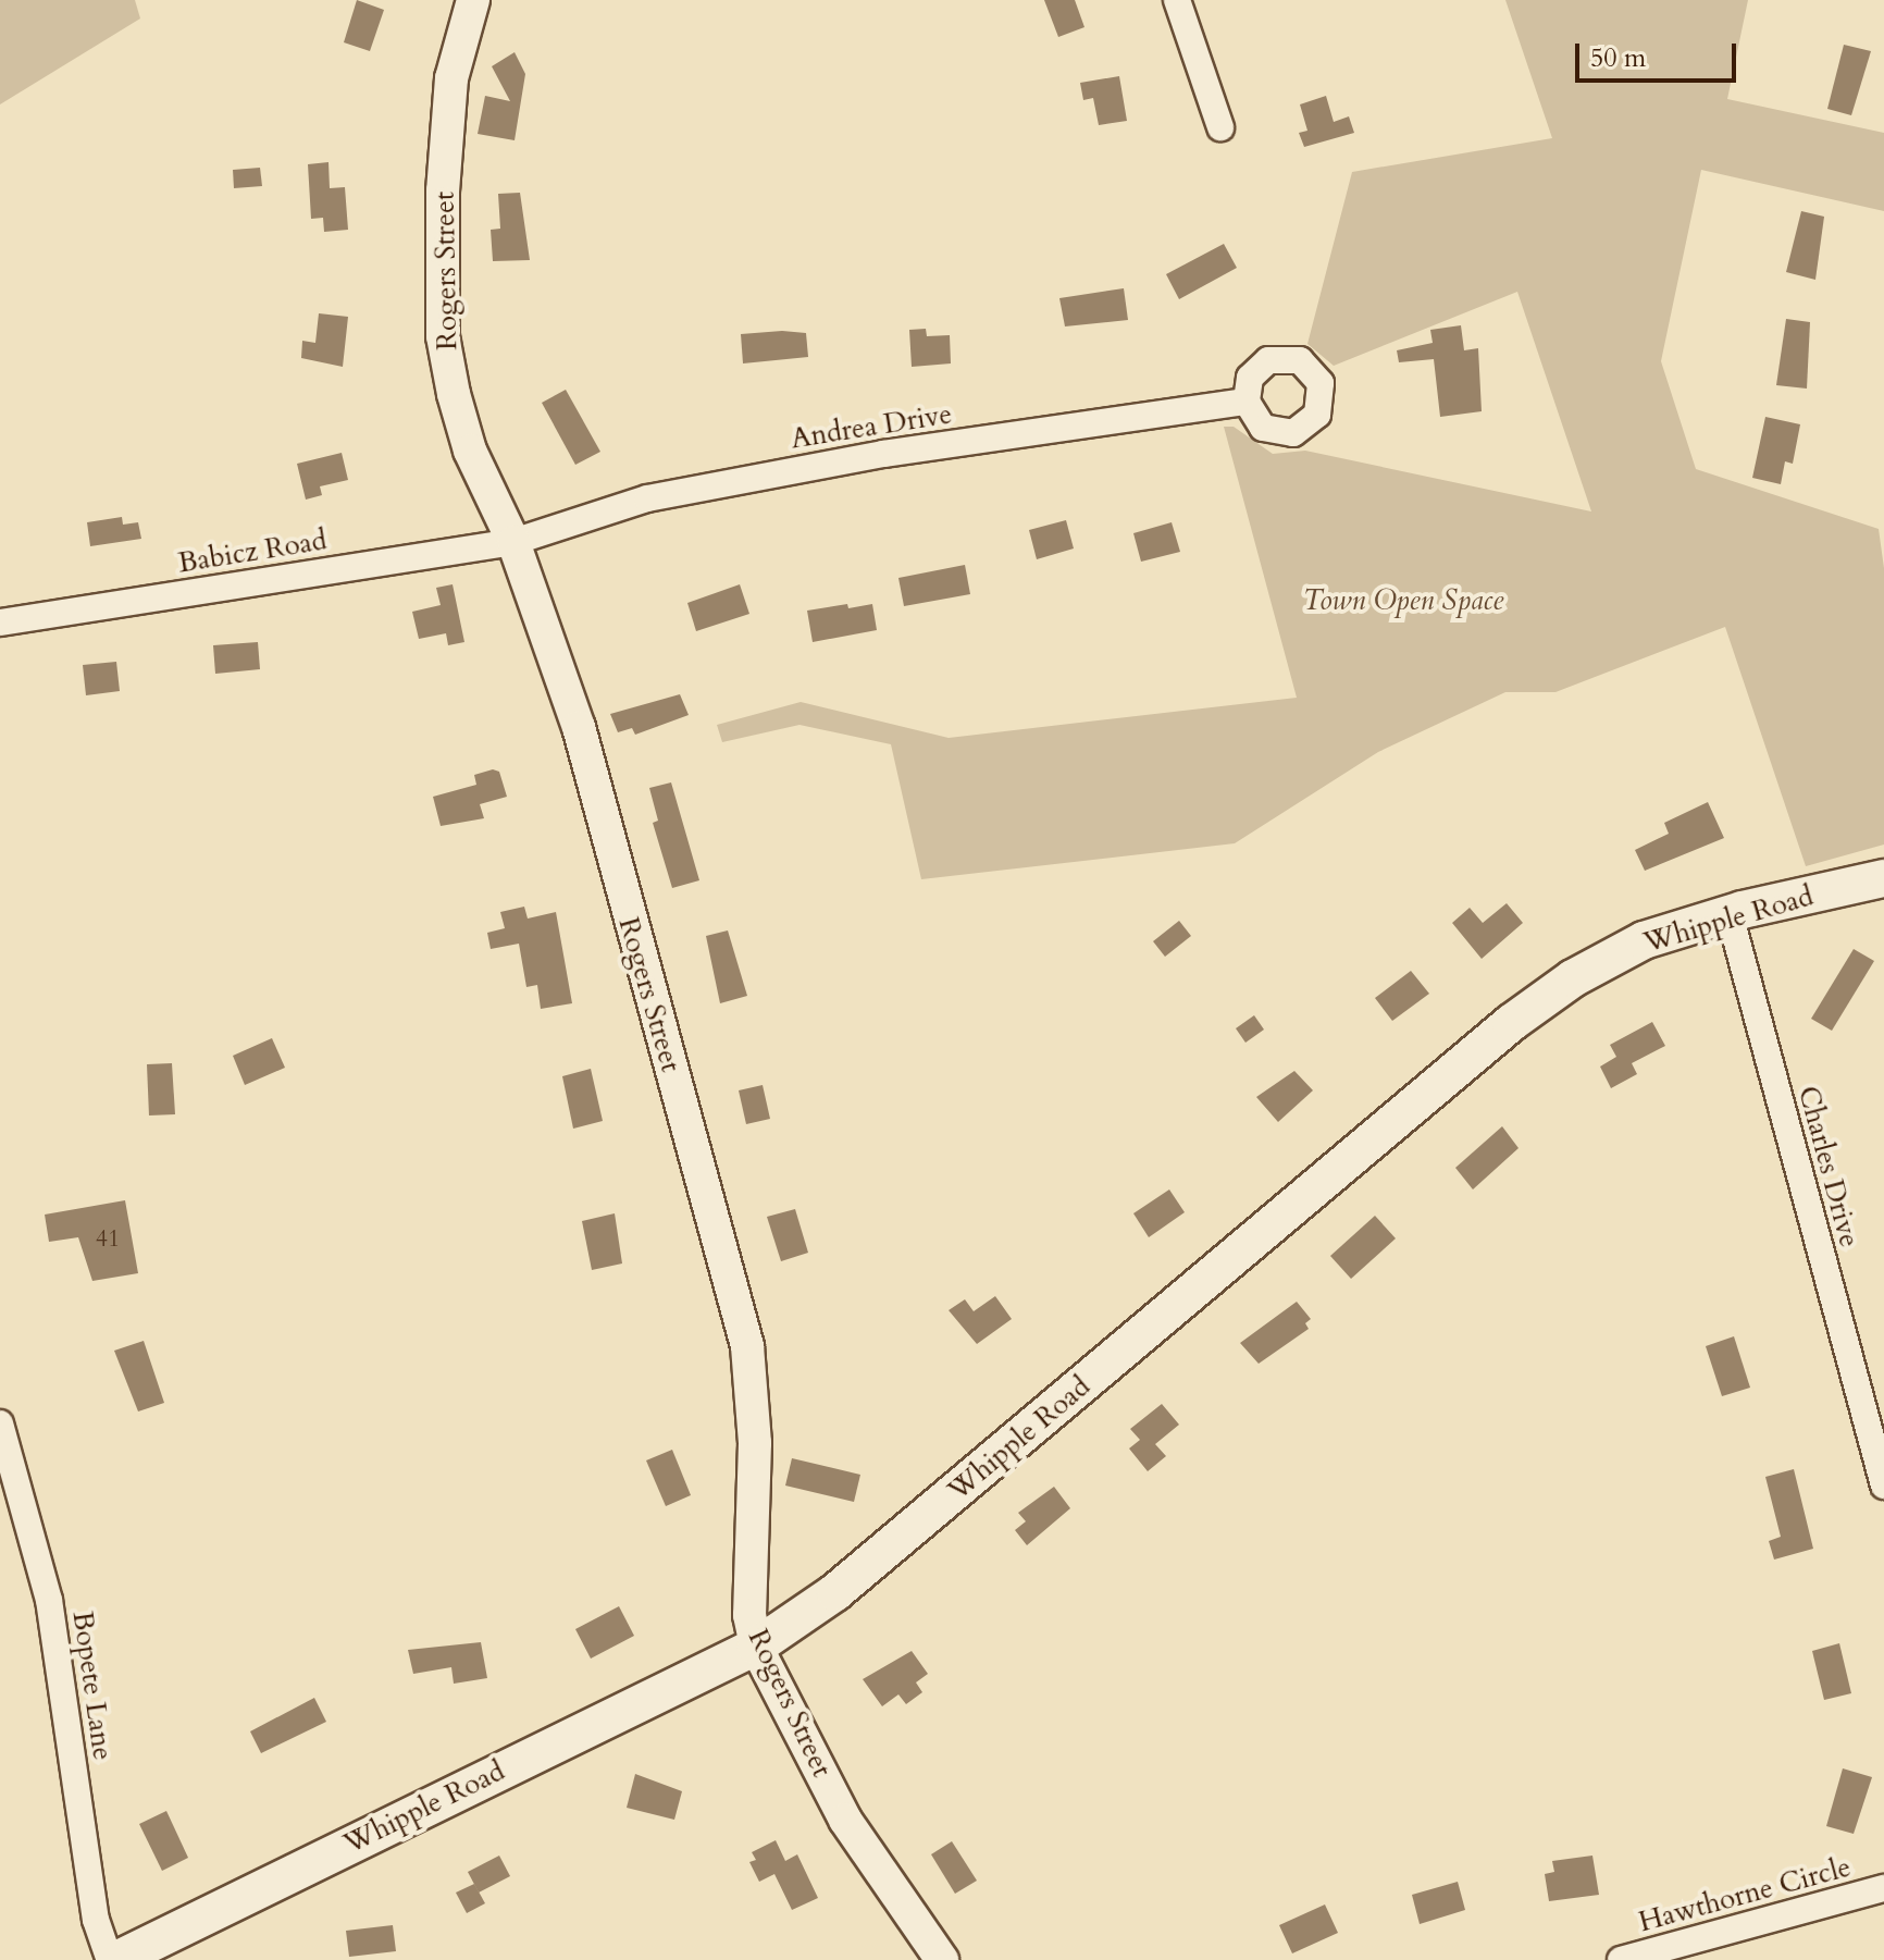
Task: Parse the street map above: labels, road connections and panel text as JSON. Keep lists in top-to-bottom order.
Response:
{
  "streets": {
    "main road": ["Whipple Road"],
    "street": [
      "Rogers Street",
      "Andrea Drive",
      "Babicz Road",
      "Charles Drive",
      "Bopete Lane",
      "Hawthorne Circle"
    ]
  },
  "crossings": [
    ["Rogers Street", "Andrea Drive"],
    ["Rogers Street", "Babicz Road"],
    ["Rogers Street", "Whipple Road"],
    ["Andrea Drive", "Babicz Road"],
    ["Whipple Road", "Charles Drive"],
    ["Whipple Road", "Bopete Lane"]
  ],
  "parks": ["Town Open Space"],
  "house_numbers": ["41"],
  "scale_bar": "50 m"
}
